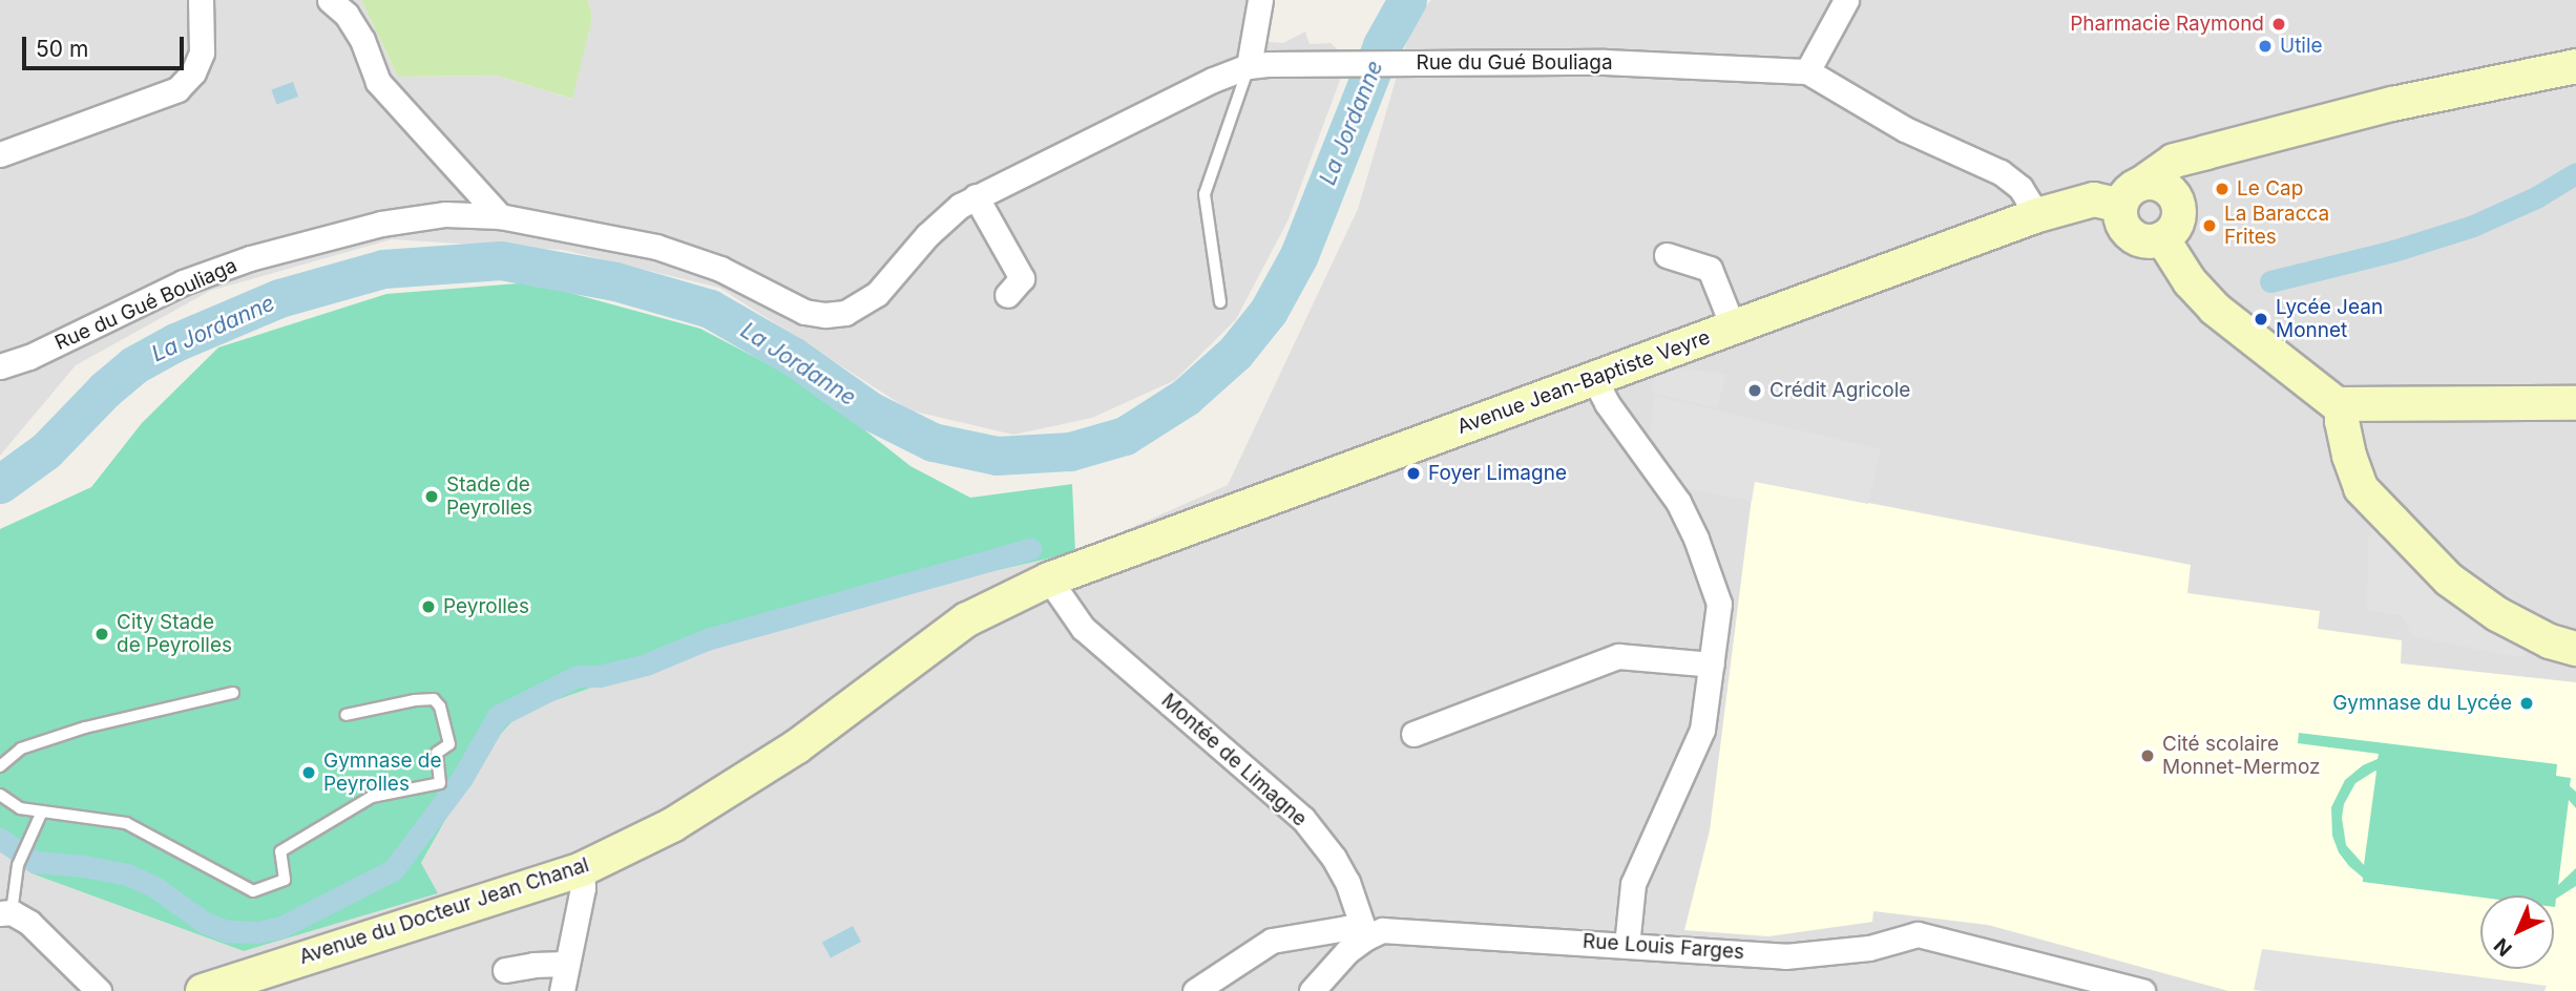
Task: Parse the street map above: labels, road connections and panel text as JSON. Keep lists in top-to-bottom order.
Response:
{
  "streets": {
    "main road": ["Avenue Jean-Baptiste Veyre", "Avenue du Docteur Jean Chanal"],
    "street": ["Rue du Gué Bouliaga", "Montée de Limagne", "Rue Louis Farges"]
  },
  "crossings": [
    ["Rue du Gué Bouliaga", "Avenue Jean-Baptiste Veyre"],
    ["Avenue Jean-Baptiste Veyre", "Montée de Limagne"],
    ["Avenue Jean-Baptiste Veyre", "Avenue du Docteur Jean Chanal"],
    ["Montée de Limagne", "Avenue du Docteur Jean Chanal"],
    ["Montée de Limagne", "Rue Louis Farges"]
  ],
  "water": ["La Jordanne"],
  "places": [
    "Pharmacie Raymond",
    "Utile",
    "Le Cap",
    "La Baracca Frites",
    "Lycée Jean Monnet",
    "Crédit Agricole",
    "Foyer Limagne",
    "Stade de Peyrolles",
    "Peyrolles",
    "City Stade de Peyrolles",
    "Gymnase du Lycée",
    "Cité scolaire Monnet-Mermoz",
    "Gymnase de Peyrolles"
  ],
  "scale_bar": "50 m",
  "north": "bottom left"
}
